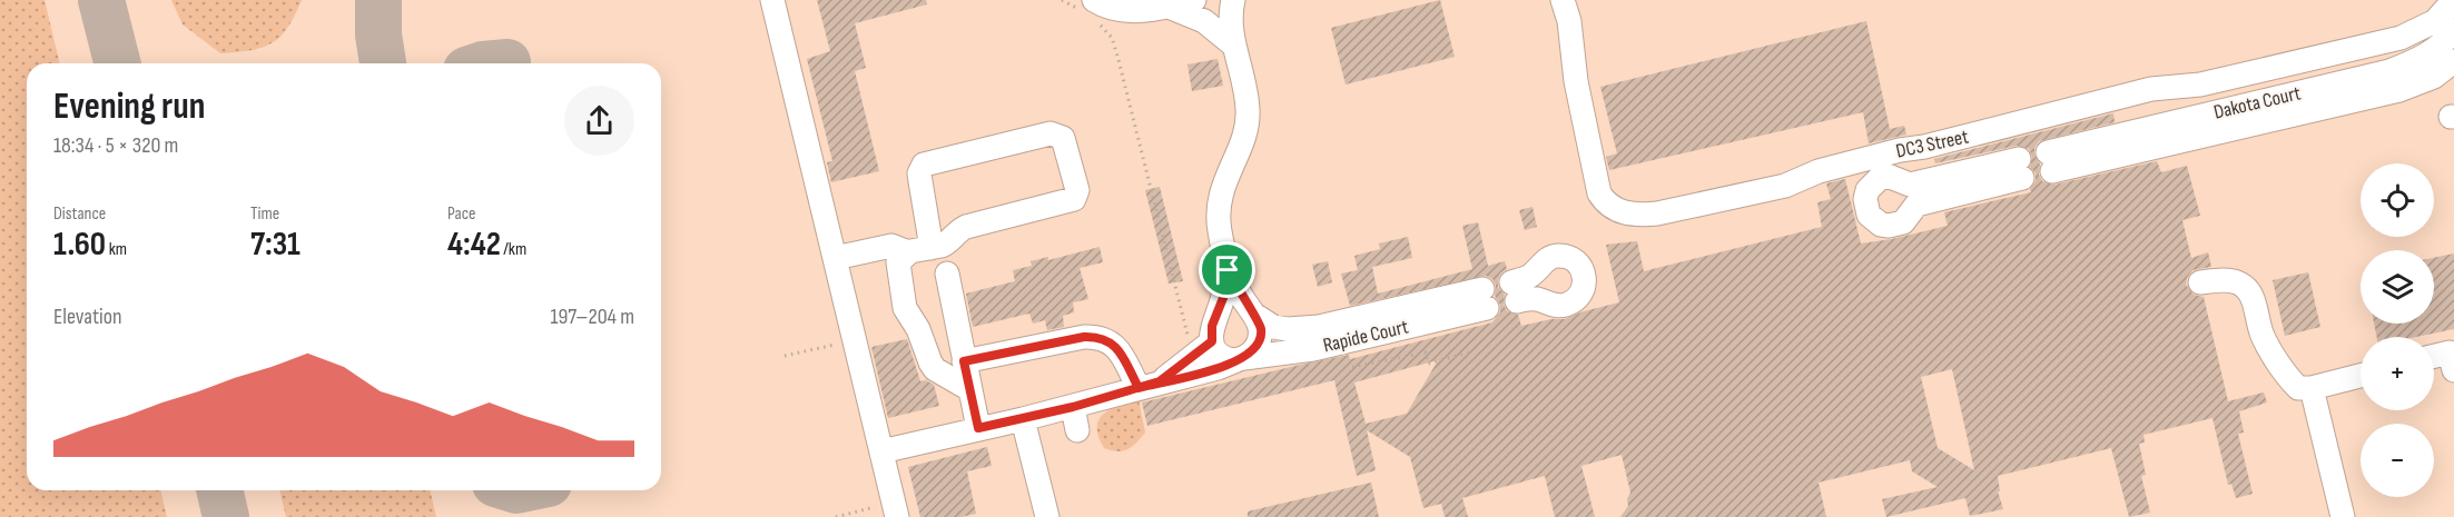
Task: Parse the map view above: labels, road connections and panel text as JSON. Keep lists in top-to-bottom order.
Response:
{
  "streets": {
    "street": ["Dakota Court", "DC3 Street", "Rapide Court"]
  },
  "page": {
    "heading": ["Evening run", "18:34 · 5 × 320 m"],
    "map_buttons": ["+", "−"],
    "stats": [
      ["Distance", "1.60 km"],
      ["Time", "7:31"],
      ["Pace", "4:42 /km"]
    ],
    "chart": ["Elevation", "197–204 m"]
  }
}
